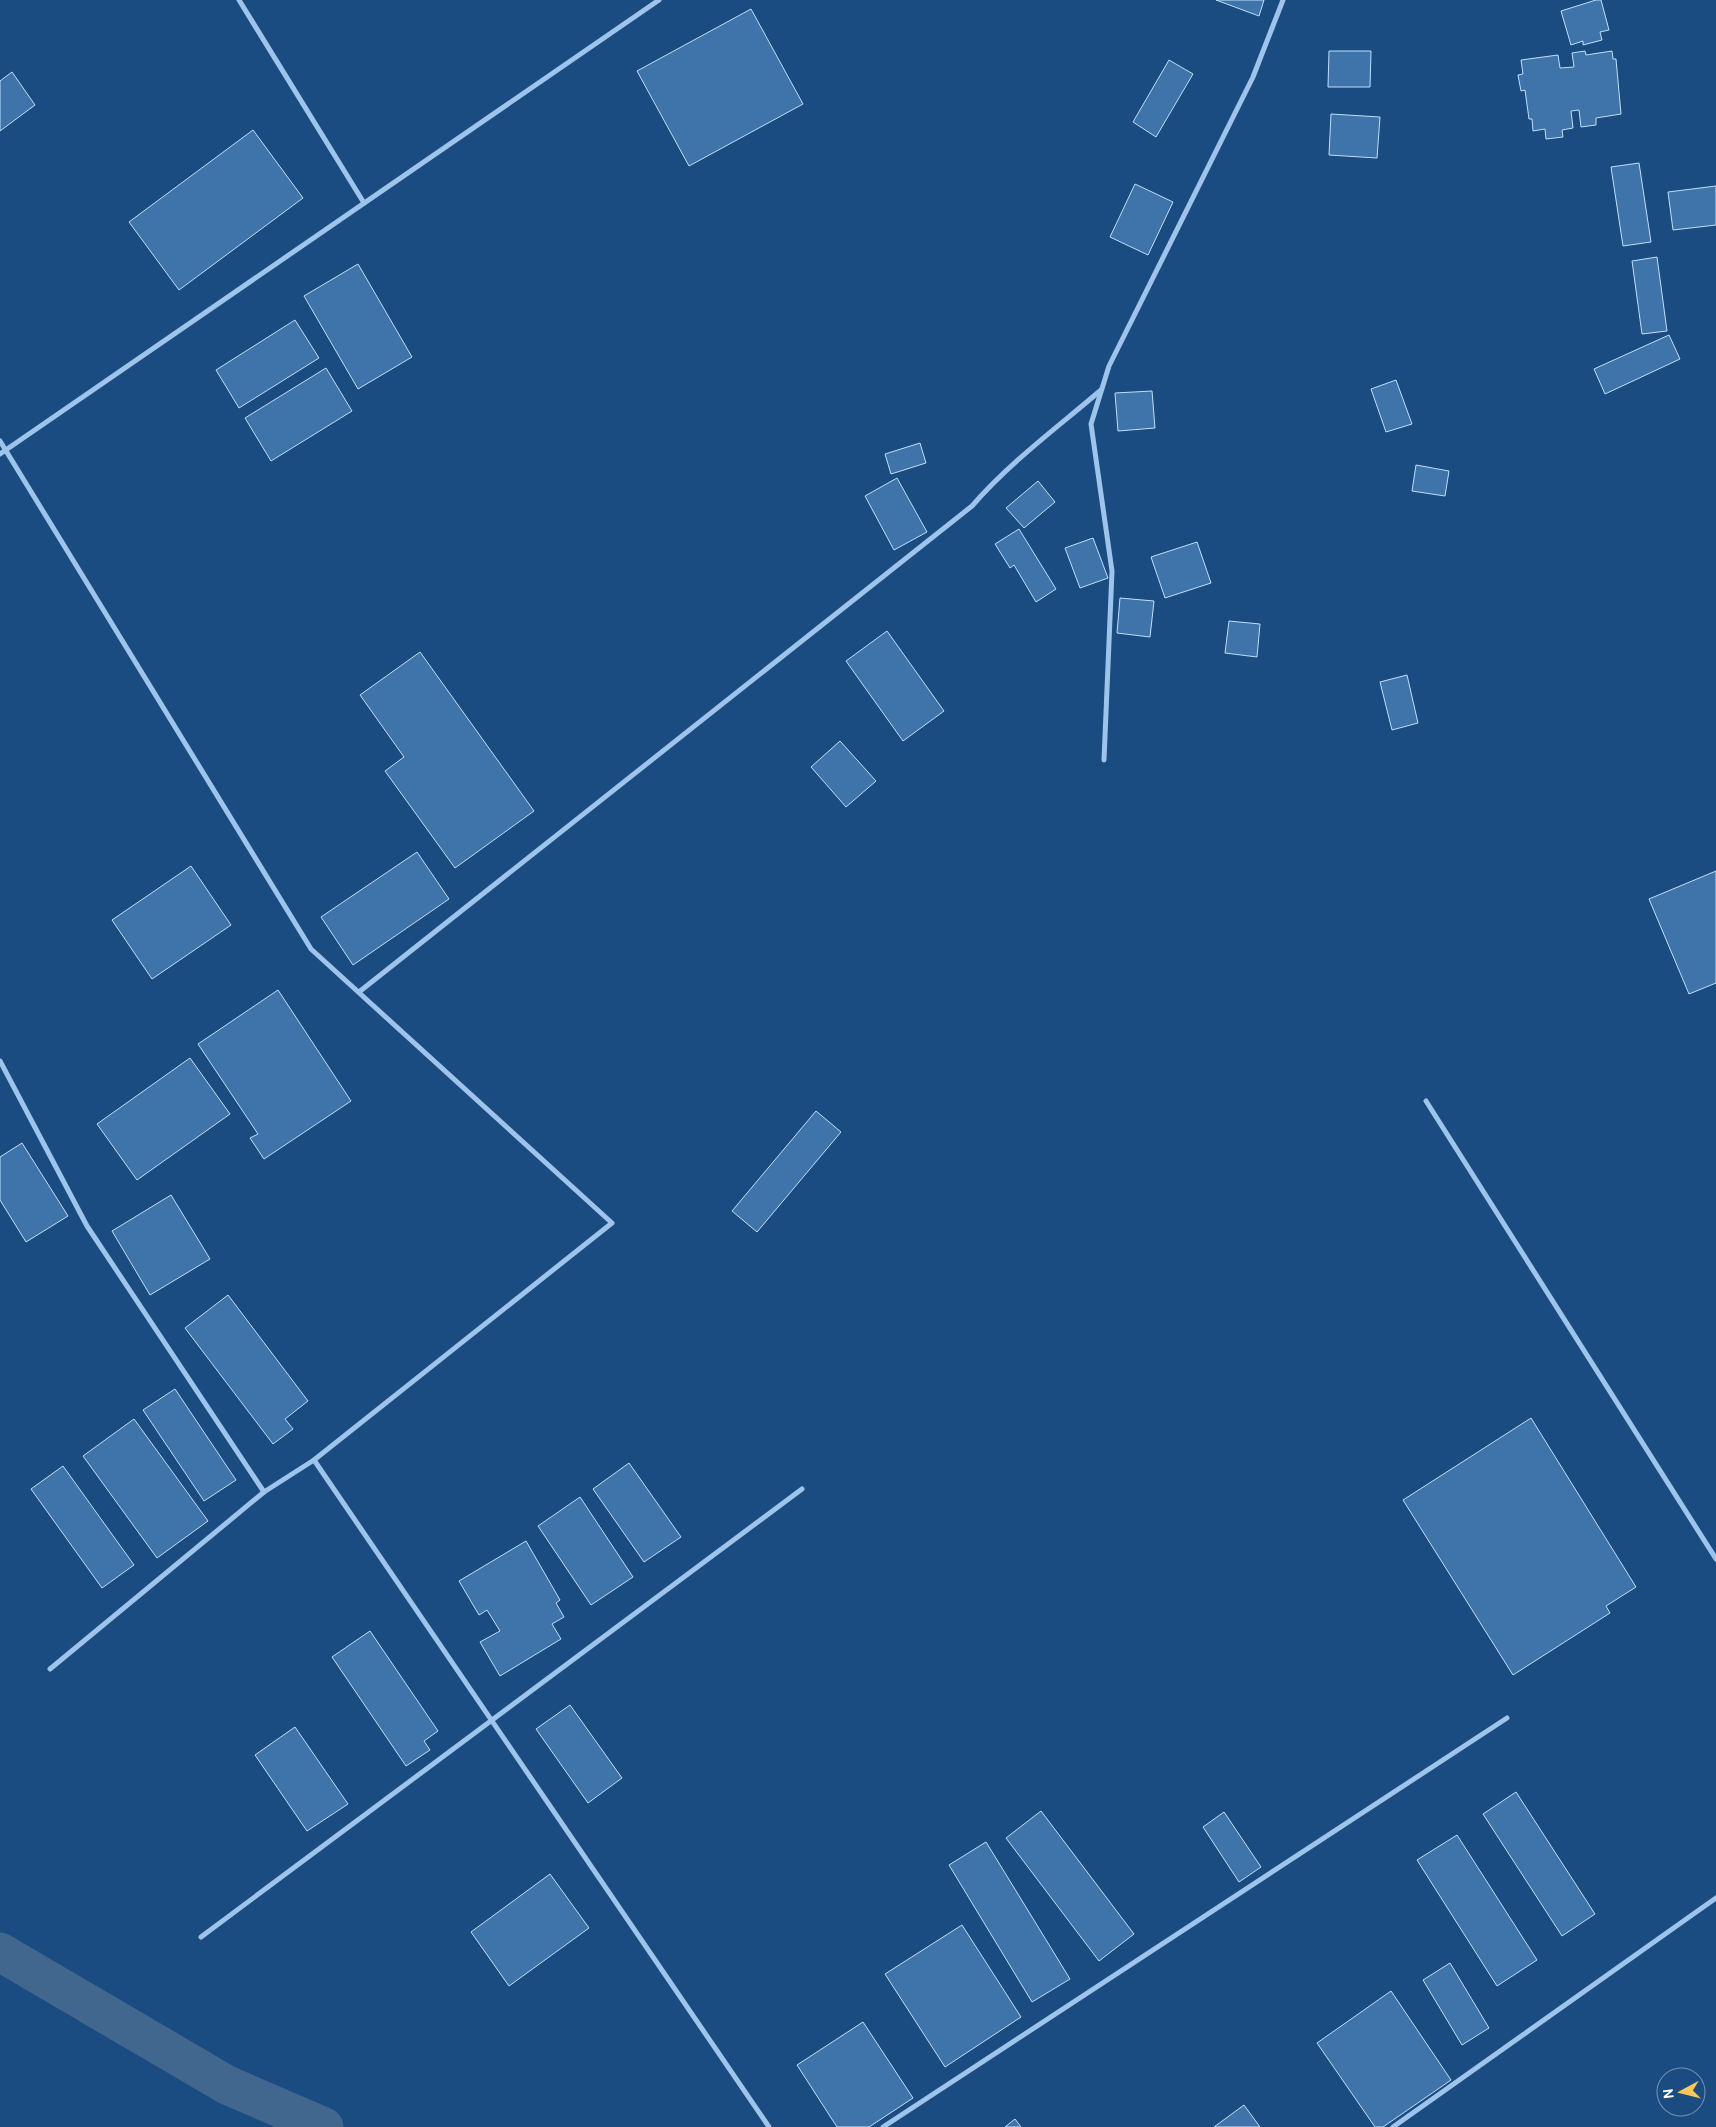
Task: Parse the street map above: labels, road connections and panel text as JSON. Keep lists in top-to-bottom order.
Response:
{
  "north": "left"
}
